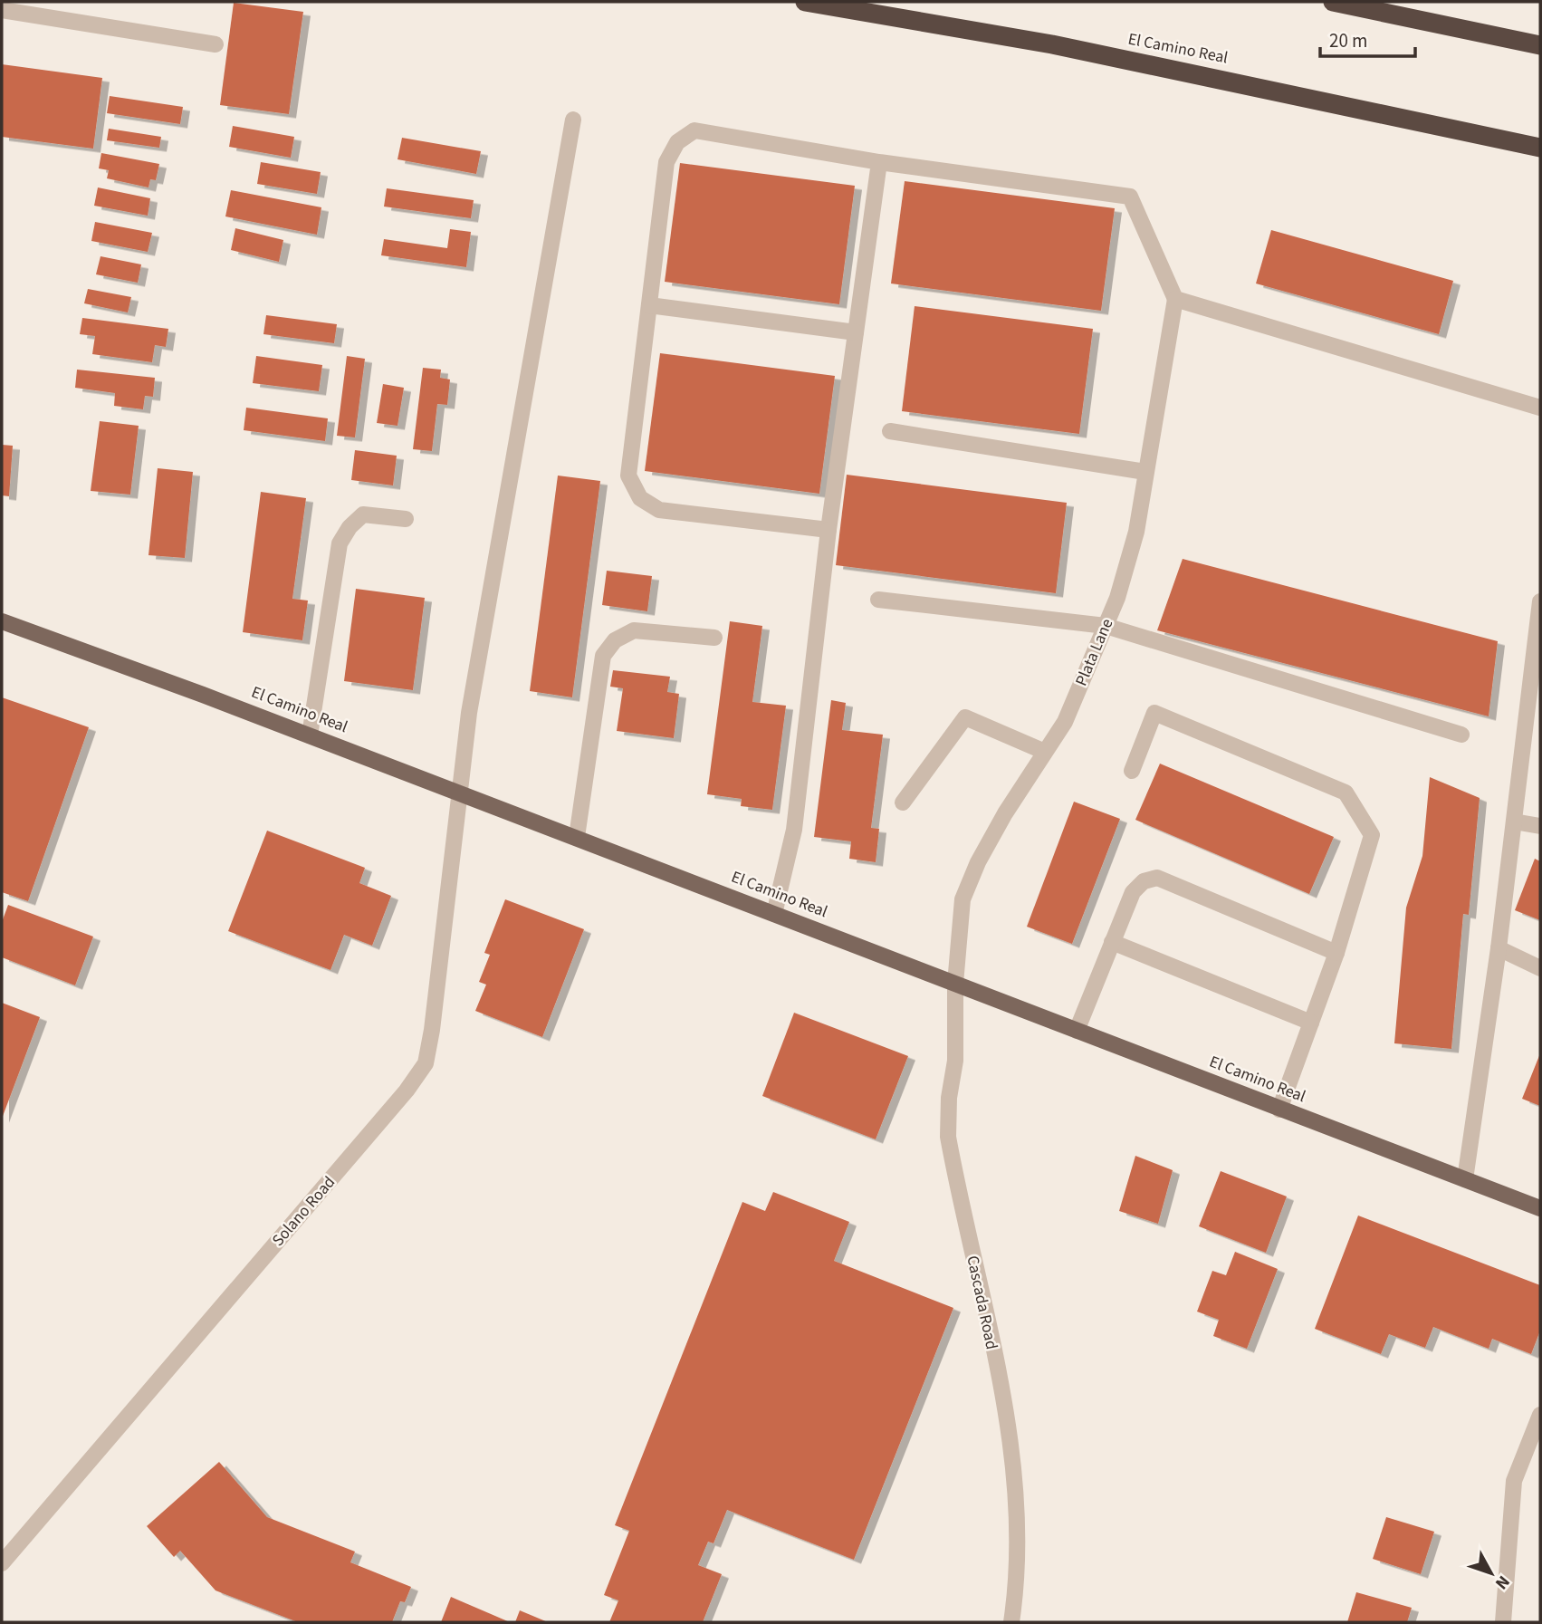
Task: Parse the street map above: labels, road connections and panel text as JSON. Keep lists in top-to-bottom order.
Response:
{
  "streets": {
    "highway": ["El Camino Real"],
    "street": ["Plata Lane", "Solano Road", "Cascada Road"]
  },
  "crossings": [
    ["El Camino Real", "Plata Lane"],
    ["El Camino Real", "Solano Road"],
    ["El Camino Real", "Cascada Road"],
    ["Plata Lane", "Cascada Road"]
  ],
  "scale_bar": "20 m",
  "north": "bottom right"
}
